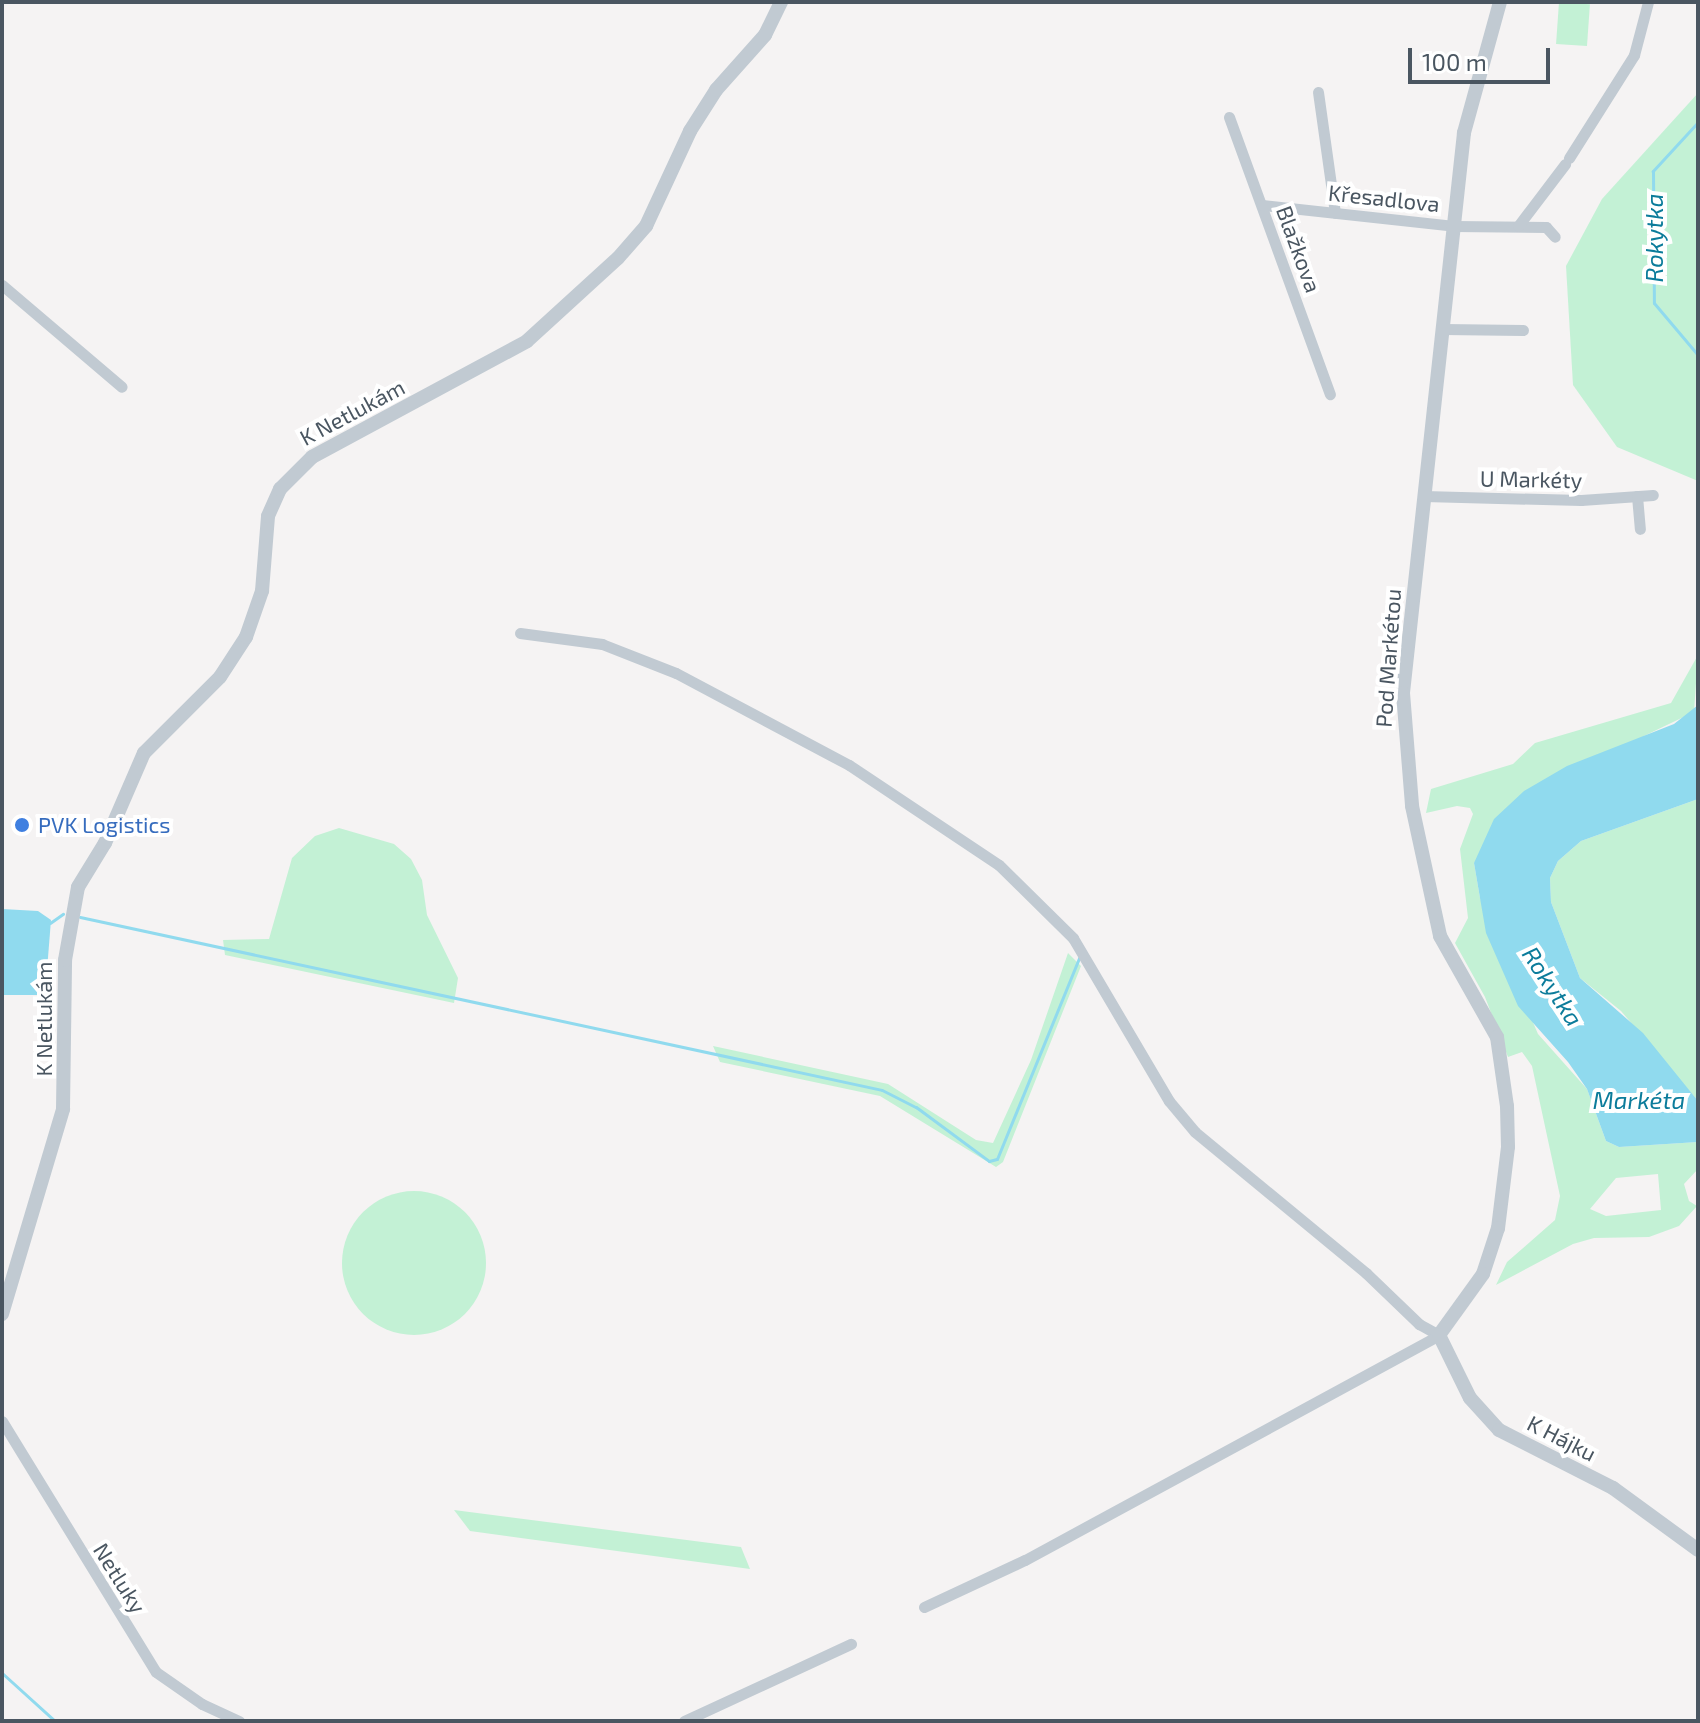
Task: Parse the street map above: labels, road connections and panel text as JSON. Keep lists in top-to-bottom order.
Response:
{
  "streets": {
    "street": [
      "Křesadlova",
      "Blažkova",
      "K Netlukám",
      "U Markéty",
      "Pod Markétou",
      "K Hájku",
      "Netluky"
    ]
  },
  "crossings": [
    ["Křesadlova", "Blažkova"],
    ["Křesadlova", "Pod Markétou"],
    ["U Markéty", "Pod Markétou"],
    ["Pod Markétou", "K Hájku"]
  ],
  "water": ["Rokytka", "Markéta"],
  "places": ["PVK Logistics"],
  "scale_bar": "100 m"
}
